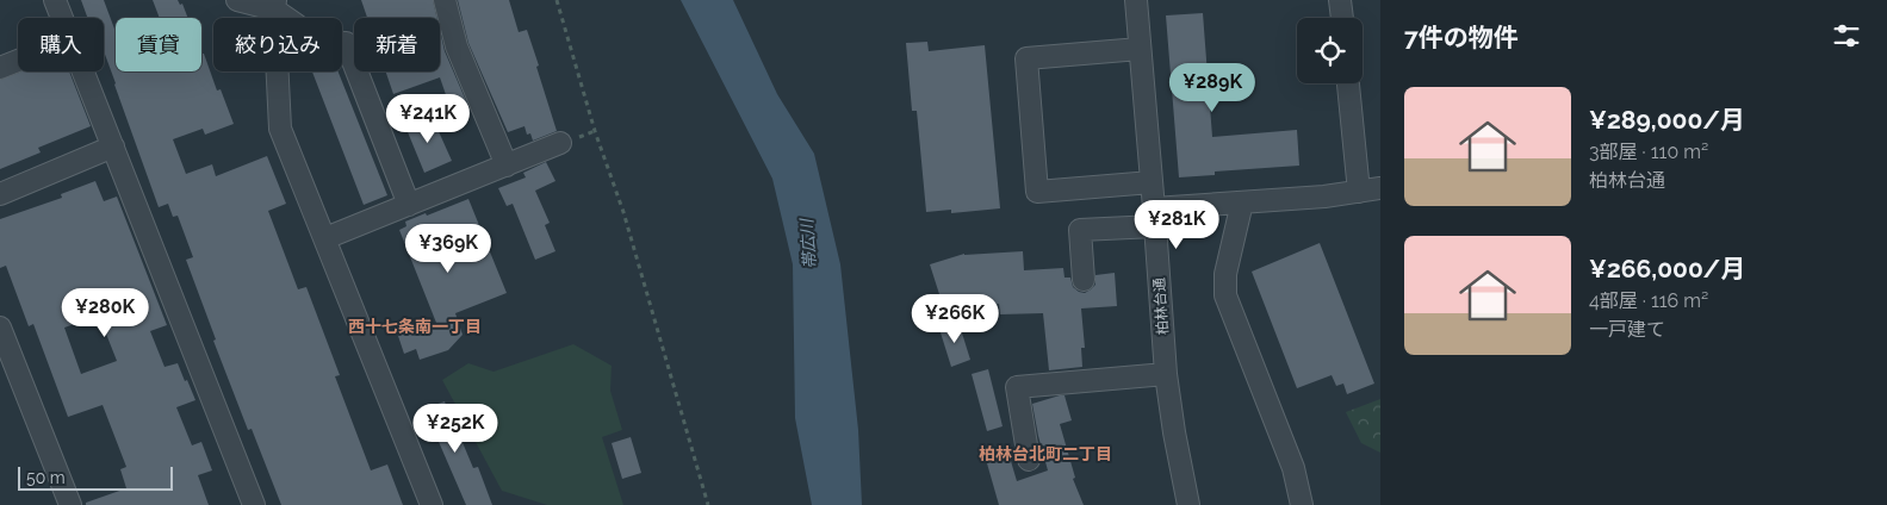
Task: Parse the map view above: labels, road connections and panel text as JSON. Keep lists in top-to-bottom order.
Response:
{
  "streets": {
    "street": ["柏林台通"]
  },
  "districts": ["西十七条南一丁目", "柏林台北町二丁目"],
  "water": ["帯広川"],
  "scale_bar": "50 m",
  "page": {
    "heading": "7件の物件",
    "chip": [
      "購入",
      "賃貸",
      "絞り込み",
      "新着"
    ],
    "price": [
      "¥289K",
      "¥241K",
      "¥281K",
      "¥369K",
      "¥280K",
      "¥266K",
      "¥252K"
    ],
    "list": [
      {
        "name": "¥289,000/月",
        "note": "3部屋 · 110 m² · 柏林台通"
      },
      {
        "name": "¥266,000/月",
        "note": "4部屋 · 116 m² · 一戸建て"
      }
    ],
    "scale": "50 m"
  }
}
